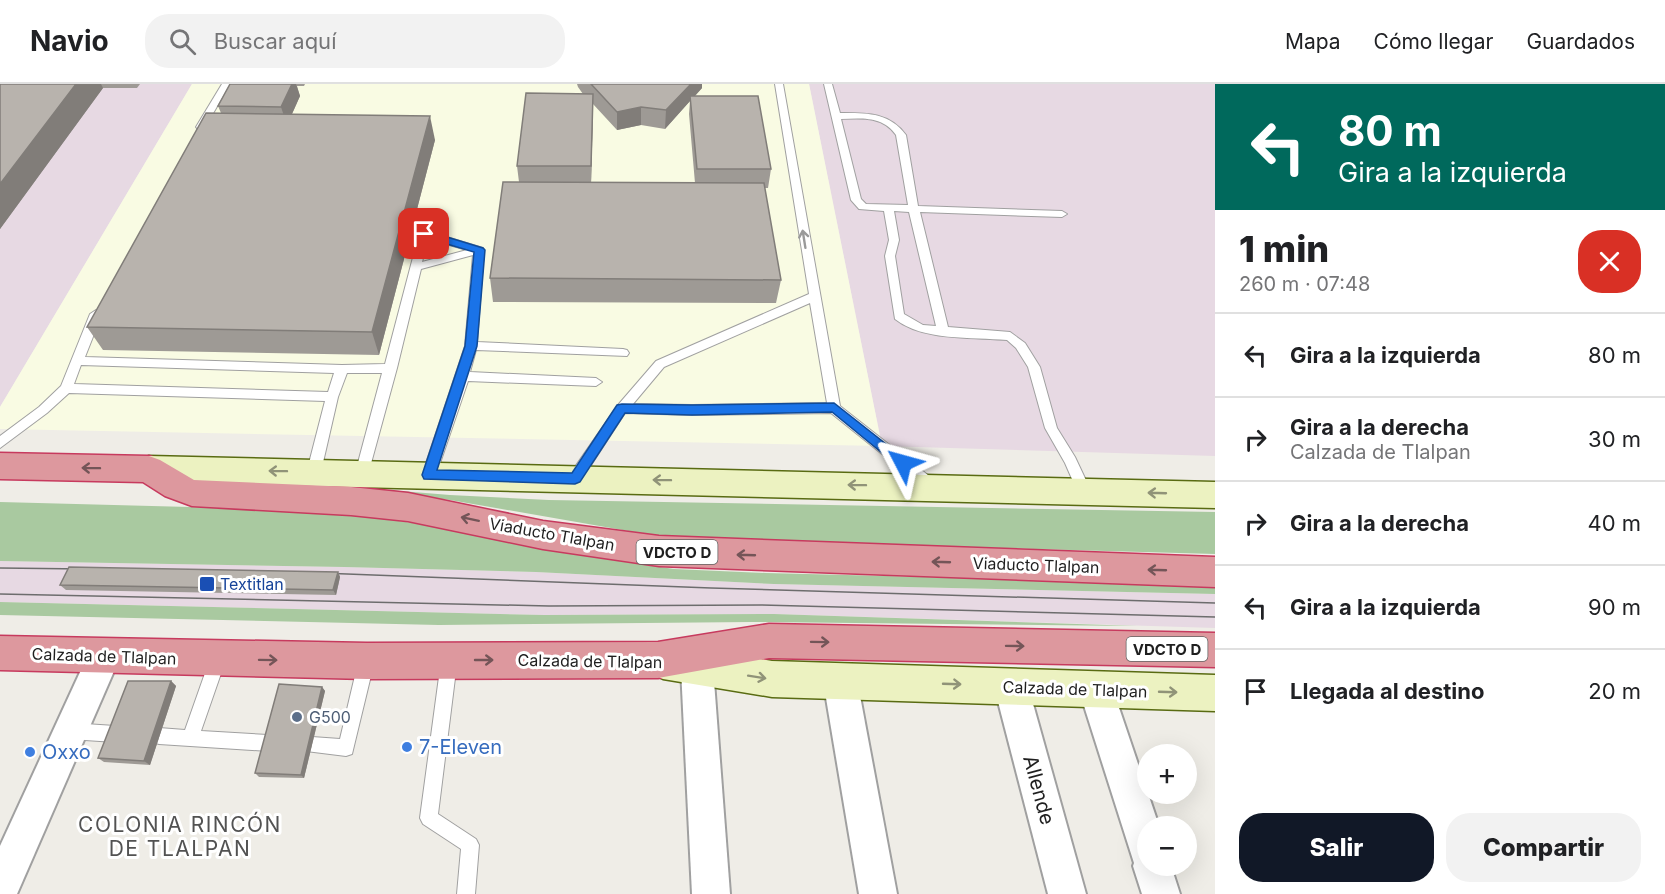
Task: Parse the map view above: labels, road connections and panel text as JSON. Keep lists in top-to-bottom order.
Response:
{
  "streets": {
    "highway": ["Viaducto Tlalpan", "VDCTO D", "Calzada de Tlalpan"],
    "street": ["Allende"]
  },
  "crossings": [
    ["VDCTO D", "Calzada de Tlalpan"],
    ["Calzada de Tlalpan", "Allende"]
  ],
  "districts": ["COLONIA RINCÓN DE TLALPAN"],
  "places": {
    "transit": ["Textitlan"],
    "other": ["G500", "7-Eleven", "Oxxo"]
  },
  "page": {
    "header": "Navio",
    "search": "Buscar aquí",
    "nav": ["Mapa", "Cómo llegar", "Guardados"],
    "turn": ["80 m", "Gira a la izquierda"],
    "heading": ["1 min", "260 m · 07:48"],
    "list": [
      {
        "name": "Gira a la izquierda",
        "value": "80 m"
      },
      {
        "name": "Gira a la derecha",
        "note": "Calzada de Tlalpan",
        "value": "30 m"
      },
      {
        "name": "Gira a la derecha",
        "value": "40 m"
      },
      {
        "name": "Gira a la izquierda",
        "value": "90 m"
      },
      {
        "name": "Llegada al destino",
        "value": "20 m"
      }
    ],
    "map_buttons": ["+", "−"],
    "buttons": ["Salir", "Compartir"]
  }
}
